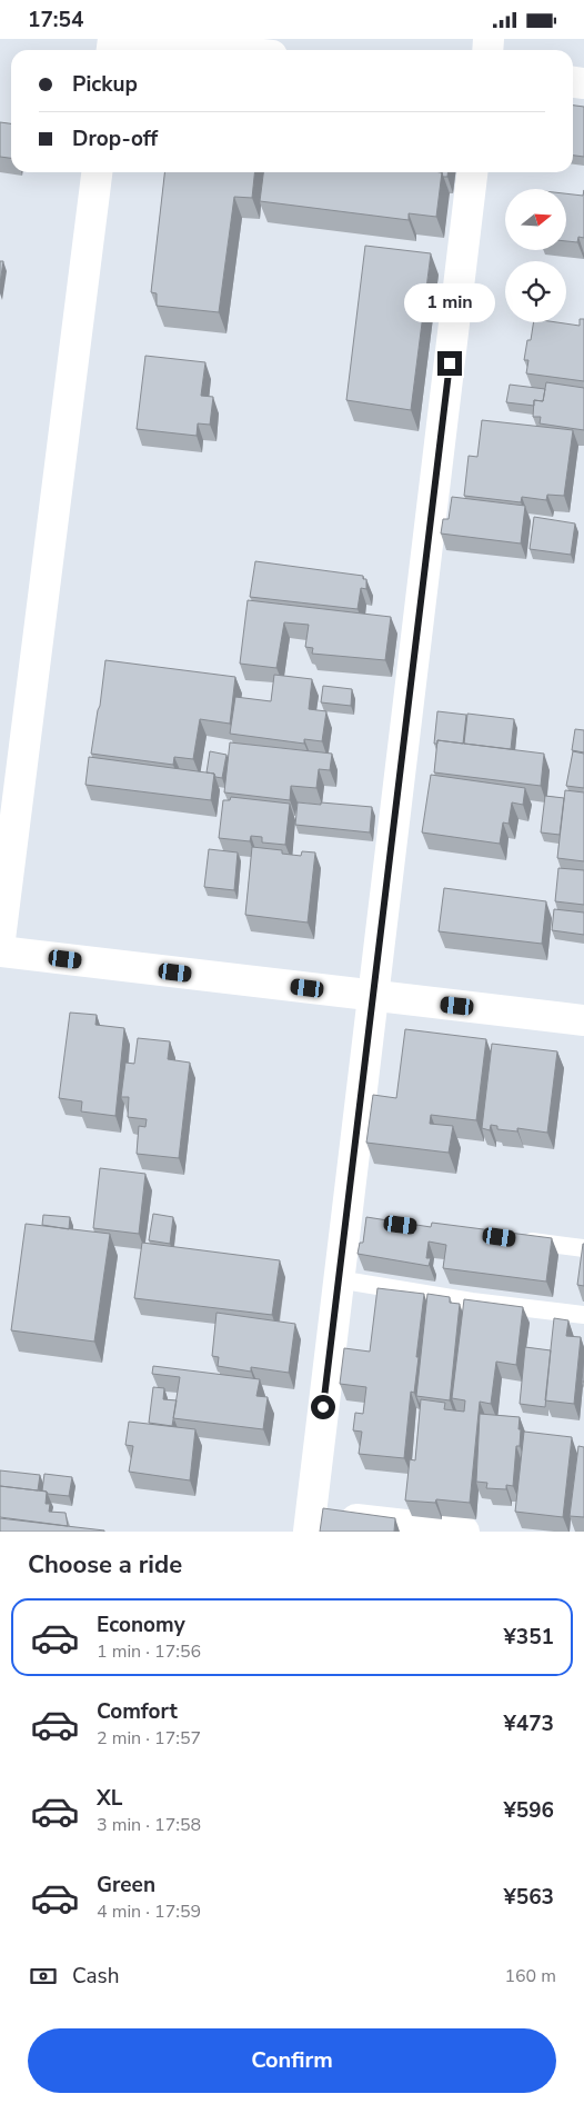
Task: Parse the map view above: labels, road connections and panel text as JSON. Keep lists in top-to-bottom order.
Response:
{
  "north": "right",
  "page": {
    "status": "17:54",
    "banner": ["Pickup", "Drop-off"],
    "bubble": "1 min",
    "heading": "Choose a ride",
    "list": [
      {
        "name": "Economy",
        "note": "1 min · 17:56",
        "value": "¥351"
      },
      {
        "name": "Comfort",
        "note": "2 min · 17:57",
        "value": "¥473"
      },
      {
        "name": "XL",
        "note": "3 min · 17:58",
        "value": "¥596"
      },
      {
        "name": "Green",
        "note": "4 min · 17:59",
        "value": "¥563"
      }
    ],
    "pay": ["Cash", "160 m"],
    "buttons": "Confirm"
  }
}
